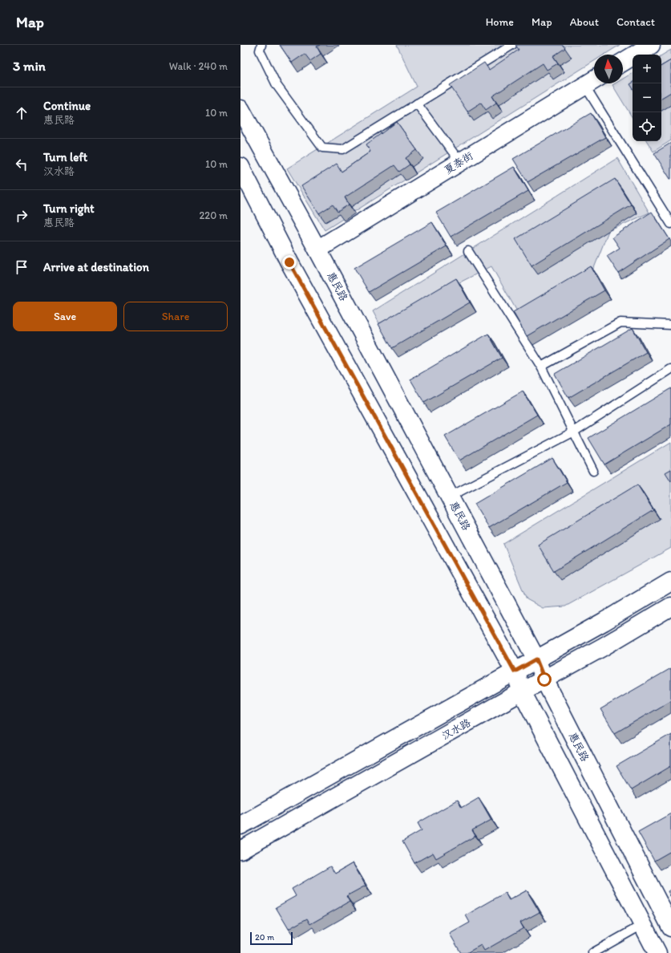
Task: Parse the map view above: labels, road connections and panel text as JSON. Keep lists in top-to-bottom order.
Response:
{
  "streets": {
    "street": ["夏泰街", "惠民路", "汉水路"]
  },
  "crossings": [
    ["夏泰街", "惠民路"],
    ["惠民路", "汉水路"]
  ],
  "scale_bar": "20 m",
  "north": "top",
  "page": {
    "header": "Map",
    "nav": [
      "Home",
      "Map",
      "About",
      "Contact"
    ],
    "heading": ["3 min", "Walk · 240 m"],
    "map_buttons": ["+", "−"],
    "list": [
      ["Continue", "惠民路", "10 m"],
      ["Turn left", "汉水路", "10 m"],
      ["Turn right", "惠民路", "220 m"],
      "Arrive at destination"
    ],
    "buttons": ["Save", "Share"],
    "scale": "20 m"
  }
}
